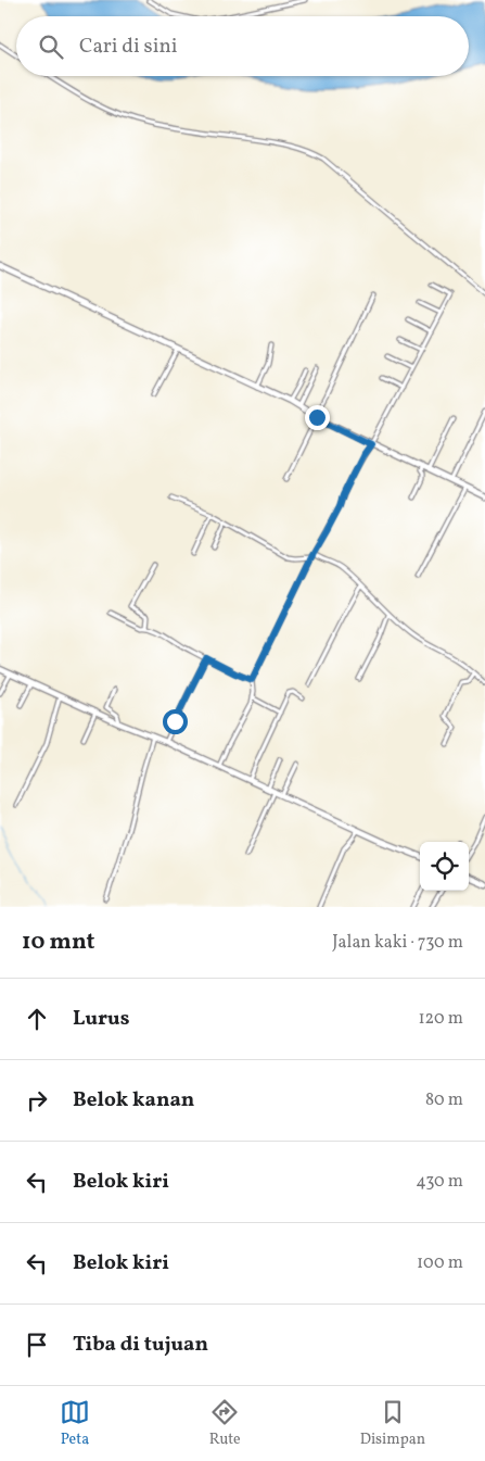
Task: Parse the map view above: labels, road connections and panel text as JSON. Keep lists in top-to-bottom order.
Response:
{
  "page": {
    "search": "Cari di sini",
    "heading": ["10 mnt", "Jalan kaki · 730 m"],
    "list": [
      ["Lurus", "120 m"],
      ["Belok kanan", "80 m"],
      ["Belok kiri", "430 m"],
      ["Belok kiri", "100 m"],
      "Tiba di tujuan"
    ],
    "nav": ["Peta", "Rute", "Disimpan"]
  }
}
